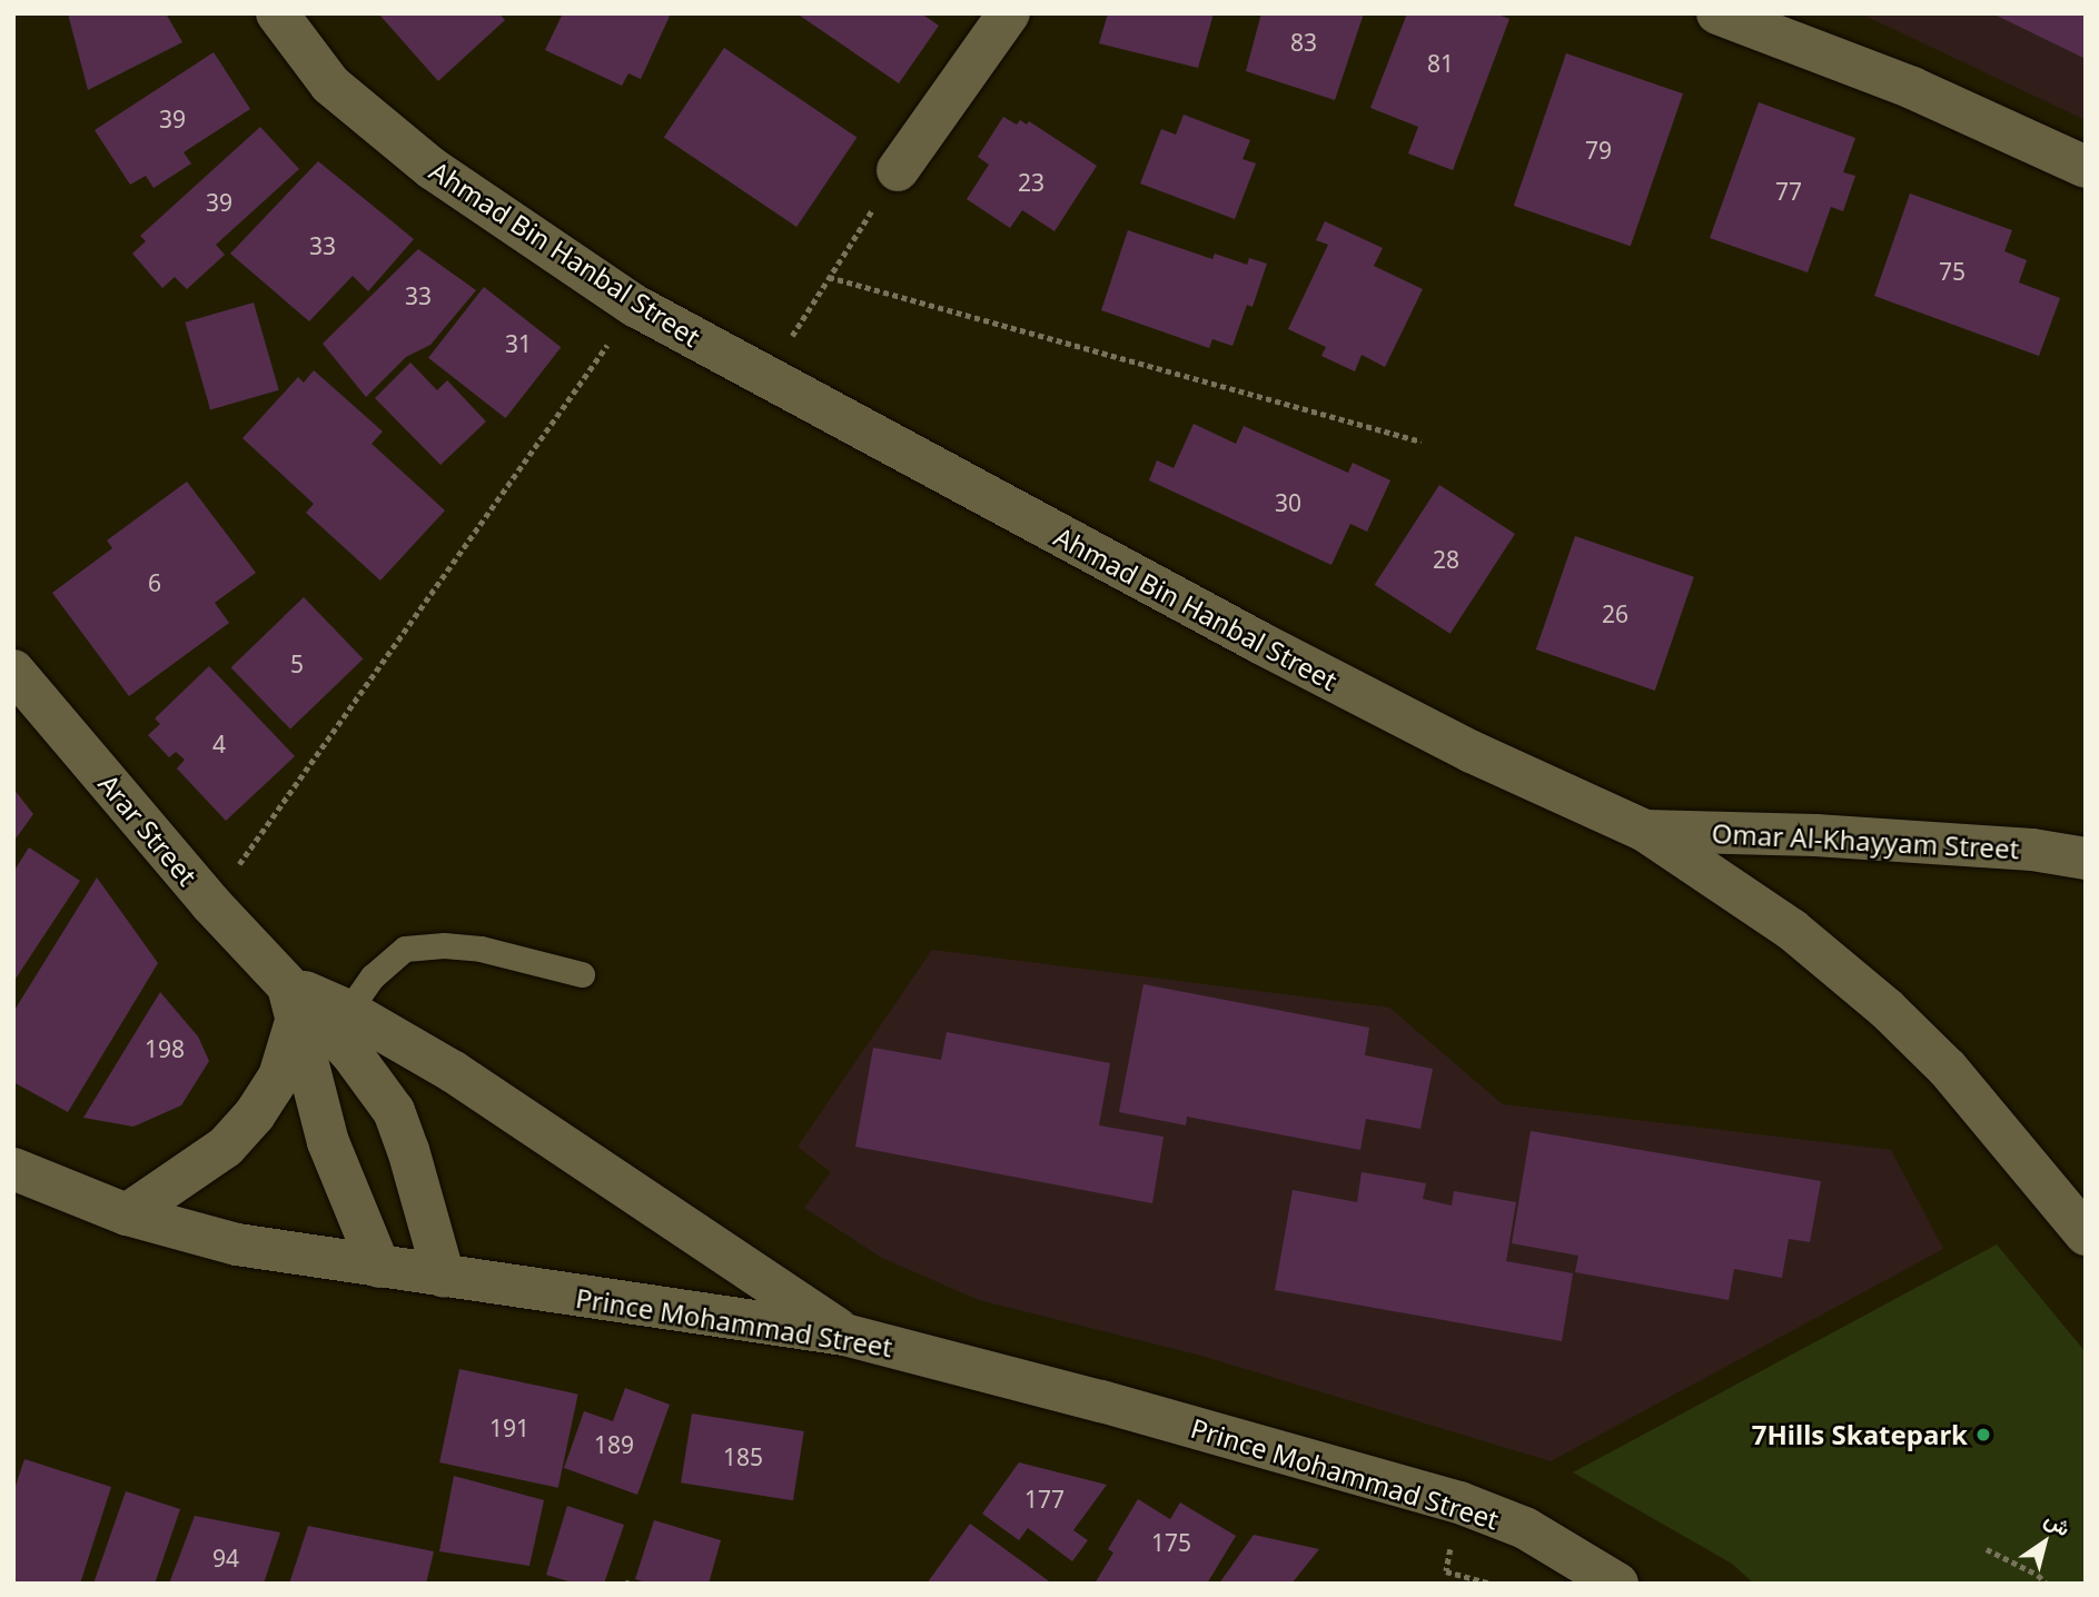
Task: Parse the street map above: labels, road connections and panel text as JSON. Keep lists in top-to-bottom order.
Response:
{
  "streets": {
    "street": [
      "Ahmad Bin Hanbal Street",
      "Arar Street",
      "Omar Al-Khayyam Street",
      "Prince Mohammad Street"
    ]
  },
  "crossings": [
    ["Ahmad Bin Hanbal Street", "Omar Al-Khayyam Street"],
    ["Arar Street", "Prince Mohammad Street"]
  ],
  "places": ["7Hills Skatepark"],
  "house_numbers": [
    "83",
    "81",
    "39",
    "79",
    "23",
    "77",
    "39",
    "33",
    "75",
    "33",
    "31",
    "30",
    "28",
    "6",
    "26",
    "5",
    "4",
    "198",
    "191",
    "189",
    "185",
    "177",
    "175",
    "94"
  ],
  "north": "top right"
}
